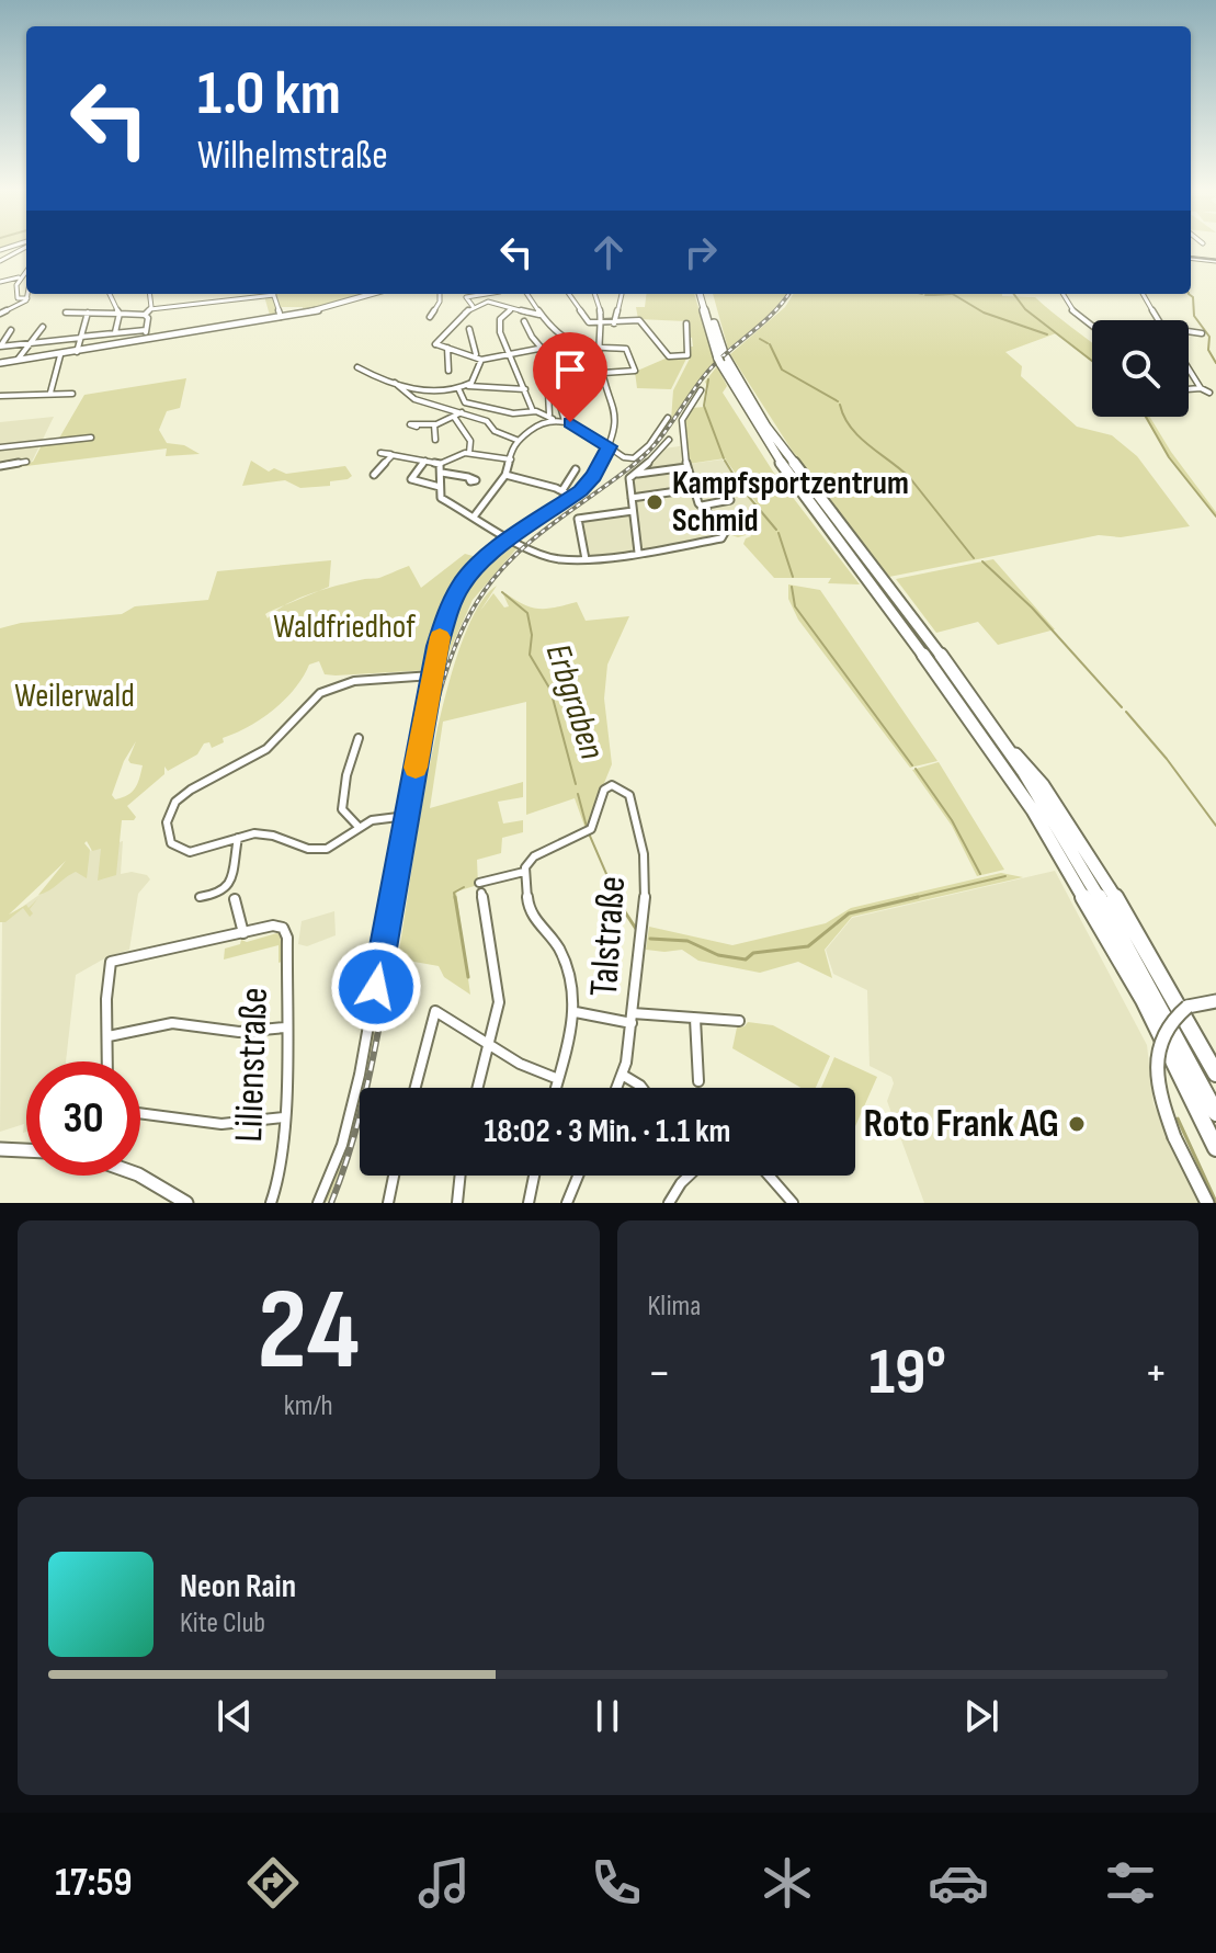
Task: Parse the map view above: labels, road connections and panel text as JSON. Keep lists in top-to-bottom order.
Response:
{
  "streets": {
    "street": ["Talstraße", "Lilienstraße"]
  },
  "water": ["Erbgraben"],
  "parks": ["Waldfriedhof", "Weilerwald"],
  "places": ["Kampfsportzentrum Schmid", "Roto Frank AG"],
  "page": {
    "turn": ["1.0 km", "Wilhelmstraße"],
    "limit": "30",
    "trip": "18:02 · 3 Min. · 1.1 km",
    "tile": [
      ["24", "km/h"],
      "Klima"
    ],
    "heat": ["−", "19°", "+"],
    "song": ["Neon Rain", "Kite Club"],
    "tabs": "17:59"
  }
}
